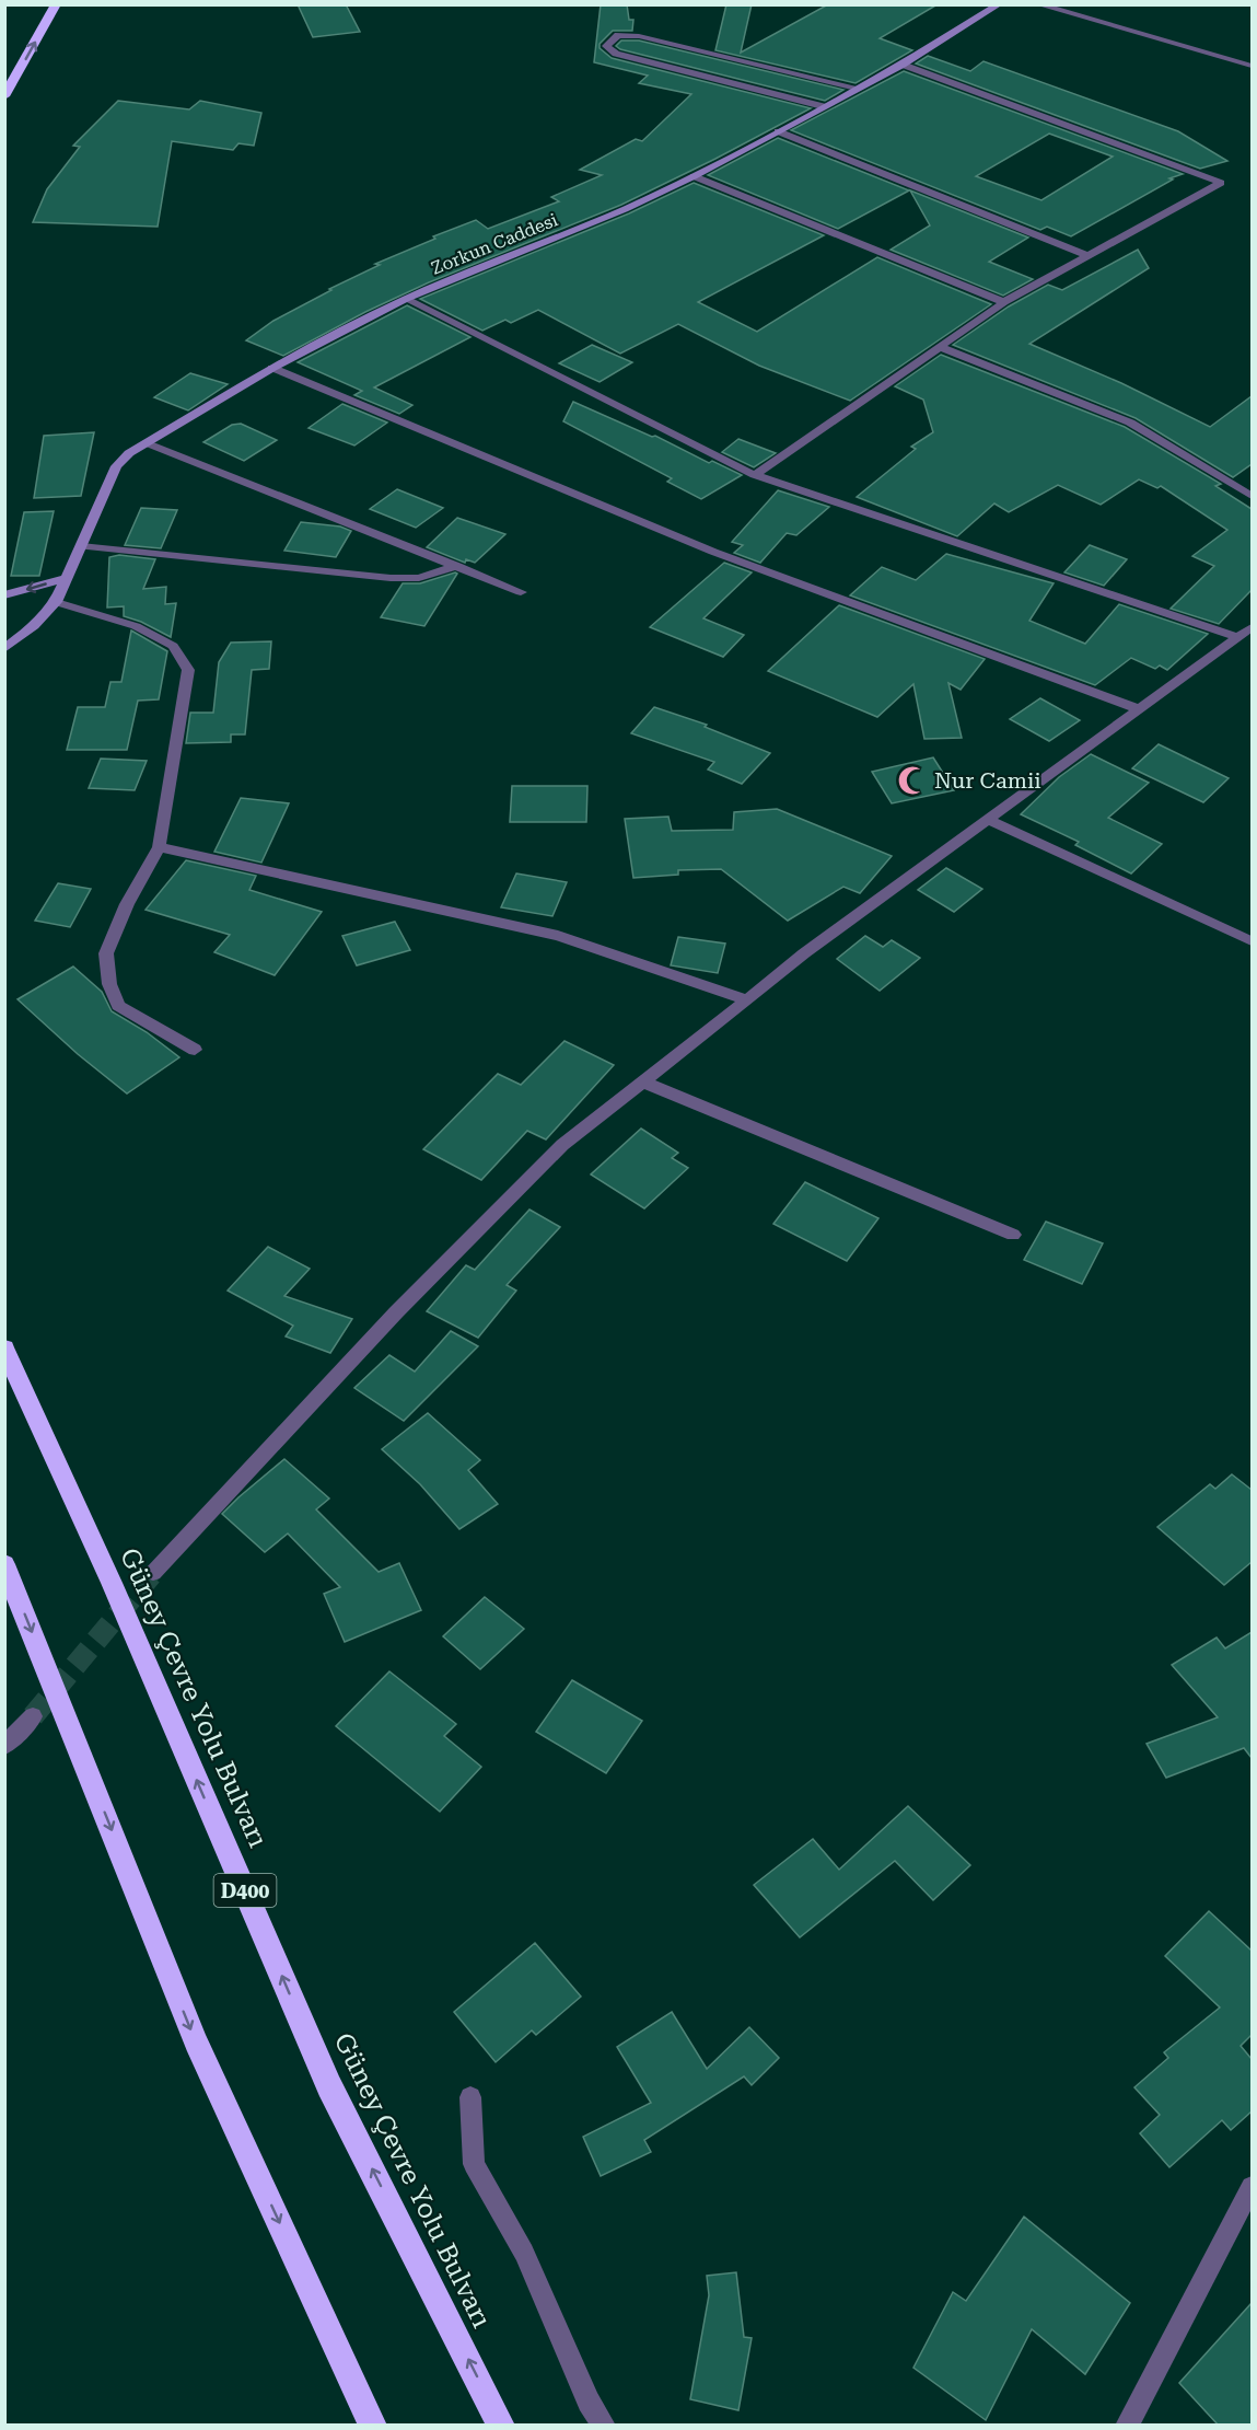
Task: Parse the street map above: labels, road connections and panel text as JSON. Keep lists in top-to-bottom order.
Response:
{
  "streets": {
    "highway": ["Güney Çevre Yolu Bulvarı", "D400"],
    "street": ["Zorkun Caddesi"]
  },
  "places": {
    "mosque": ["Nur Camii"]
  }
}
